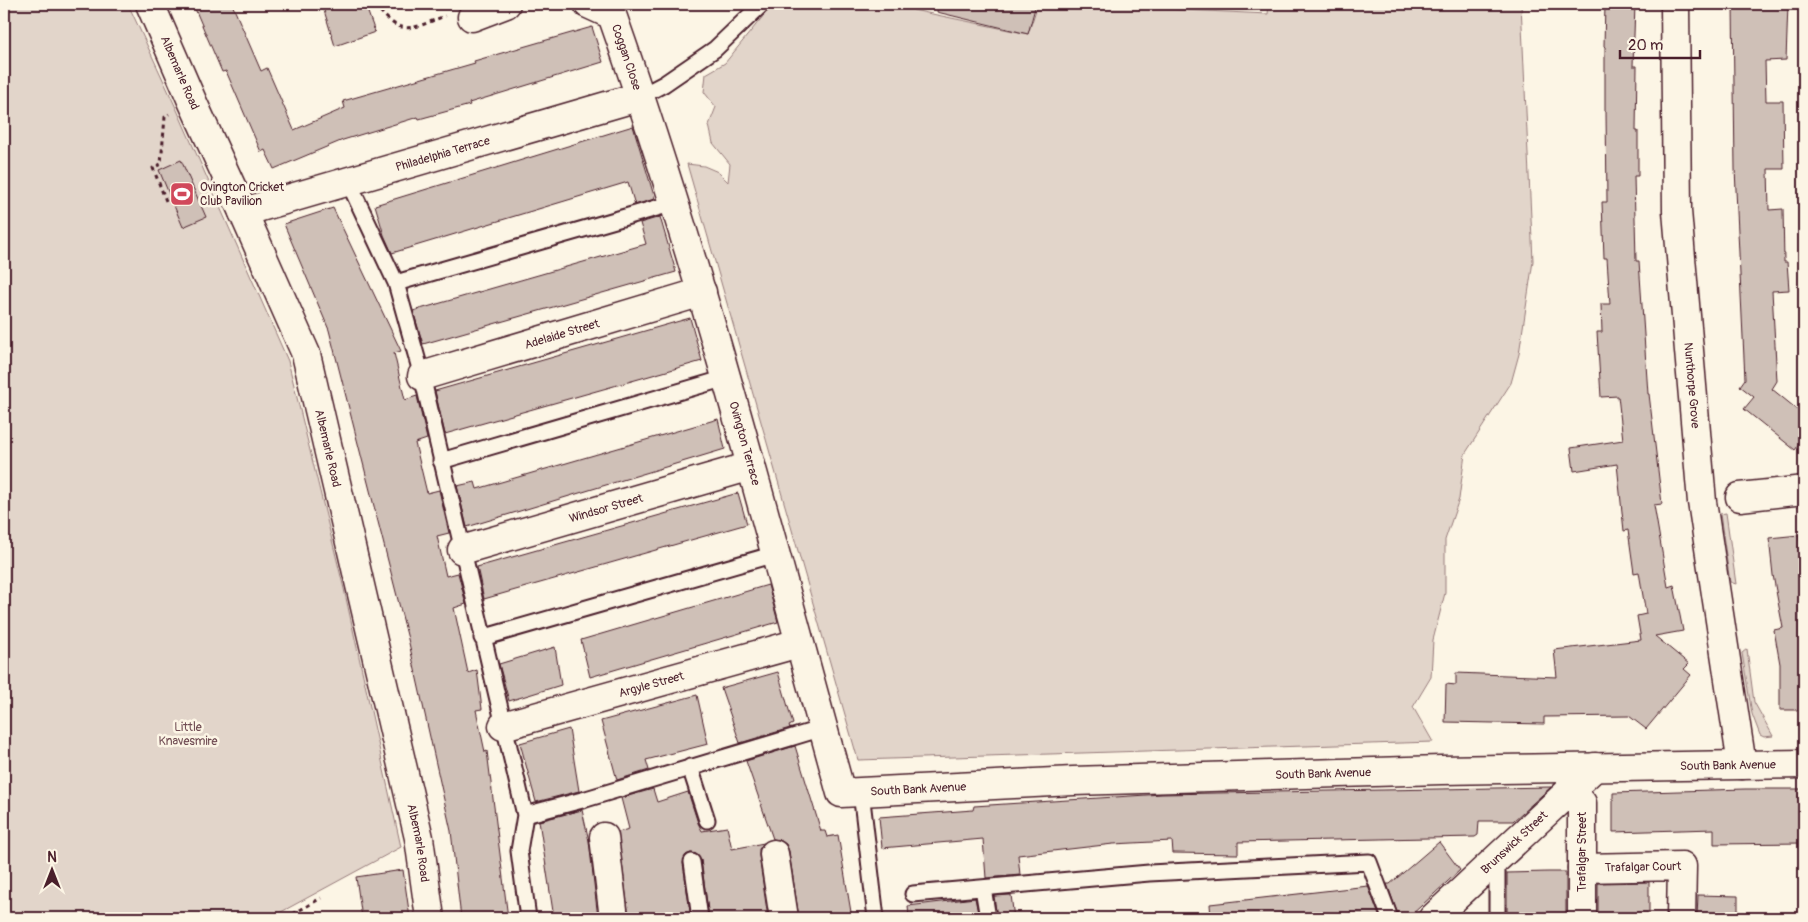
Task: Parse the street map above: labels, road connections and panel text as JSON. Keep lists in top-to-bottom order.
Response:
{
  "streets": {
    "street": [
      "Coggan Close",
      "Albemarle Road",
      "Philadelphia Terrace",
      "Adelaide Street",
      "Nunthorpe Grove",
      "Ovington Terrace",
      "Windsor Street",
      "Argyle Street",
      "South Bank Avenue",
      "Brunswick Street",
      "Trafalgar Street",
      "Trafalgar Court"
    ]
  },
  "crossings": [
    ["Coggan Close", "Philadelphia Terrace"],
    ["Coggan Close", "Ovington Terrace"],
    ["Albemarle Road", "Philadelphia Terrace"],
    ["Philadelphia Terrace", "Ovington Terrace"],
    ["Adelaide Street", "Ovington Terrace"],
    ["Nunthorpe Grove", "South Bank Avenue"],
    ["Ovington Terrace", "Windsor Street"],
    ["Ovington Terrace", "Argyle Street"],
    ["Ovington Terrace", "South Bank Avenue"],
    ["South Bank Avenue", "Brunswick Street"],
    ["Brunswick Street", "Trafalgar Street"],
    ["Trafalgar Street", "Trafalgar Court"]
  ],
  "parks": ["Little Knavesmire"],
  "places": {
    "sports": ["Ovington Cricket Club Pavilion"]
  },
  "scale_bar": "20 m",
  "north": "top"
}
